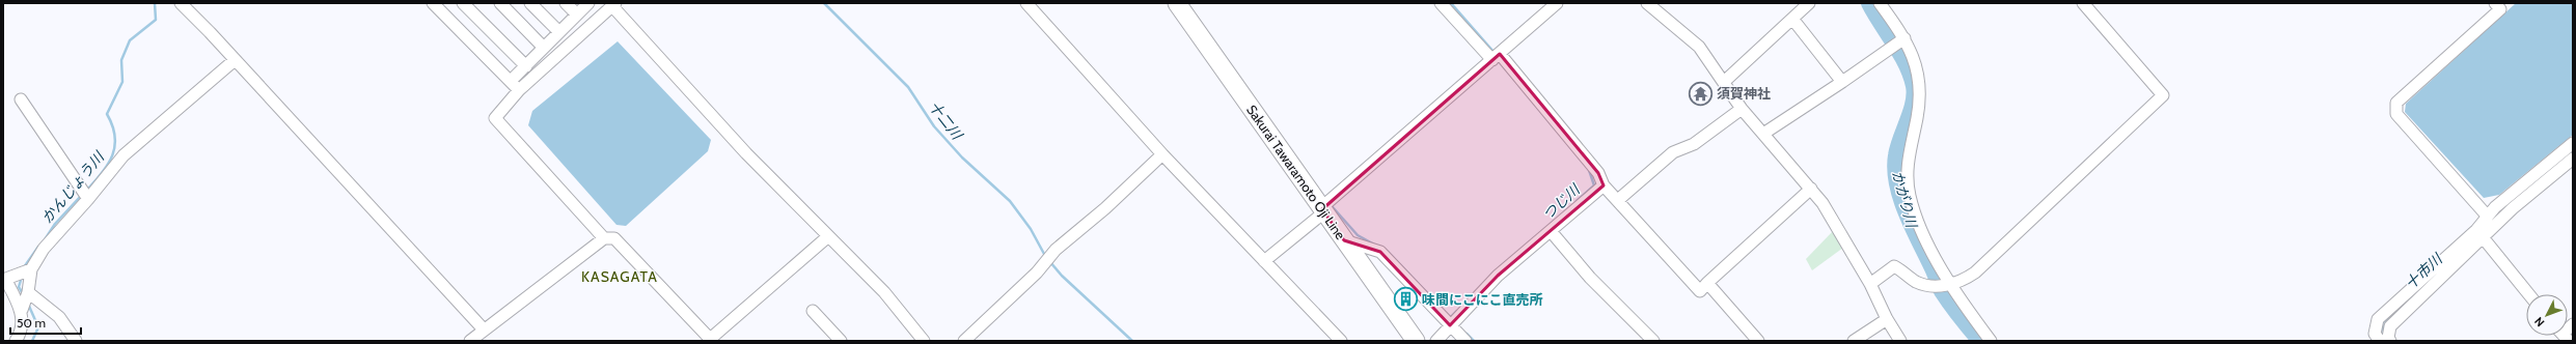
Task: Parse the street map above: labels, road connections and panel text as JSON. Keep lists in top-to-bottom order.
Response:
{
  "streets": {
    "main road": ["Sakurai Tawaramoto Oji Line"]
  },
  "districts": ["KASAGATA"],
  "water": [
    "十二川",
    "かんじょう川",
    "かがり川",
    "つじ川",
    "十市川"
  ],
  "places": {
    "temple": ["須賀神社"],
    "building": ["味間にこにこ直売所"]
  },
  "scale_bar": "50 m",
  "north": "bottom left"
}
